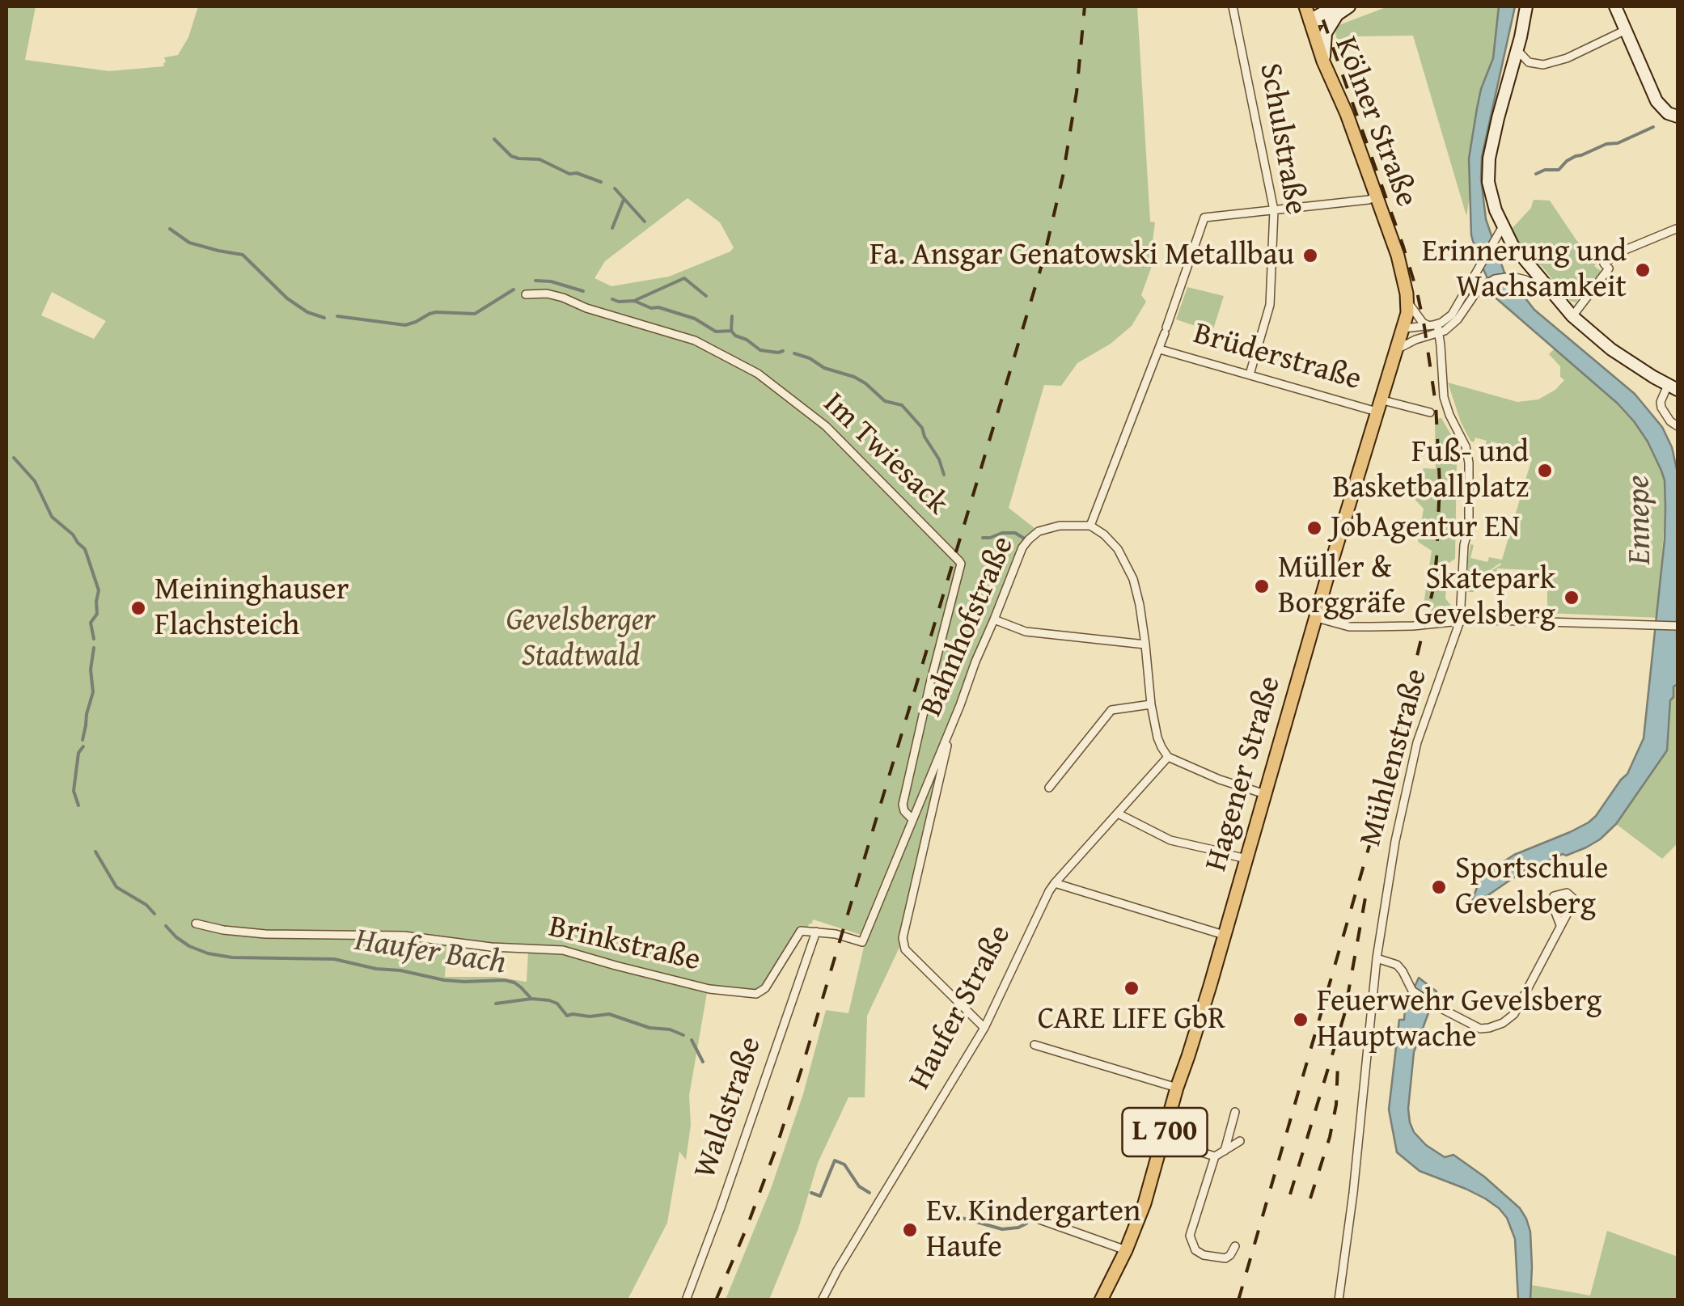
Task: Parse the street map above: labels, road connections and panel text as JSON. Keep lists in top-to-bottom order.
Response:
{
  "streets": {
    "main road": ["Kölner Straße", "Hagener Straße", "L 700"],
    "street": [
      "Schulstraße",
      "Brüderstraße",
      "Im Twiesack",
      "Bahnhofstraße",
      "Mühlenstraße",
      "Brinkstraße",
      "Haufer Straße",
      "Waldstraße"
    ]
  },
  "crossings": [
    ["Kölner Straße", "Hagener Straße"],
    ["Schulstraße", "Brüderstraße"],
    ["Brüderstraße", "Bahnhofstraße"],
    ["Brüderstraße", "Hagener Straße"],
    ["Im Twiesack", "Bahnhofstraße"],
    ["Bahnhofstraße", "Brinkstraße"],
    ["Bahnhofstraße", "Waldstraße"],
    ["Brinkstraße", "Waldstraße"]
  ],
  "water": ["Ennepe", "Haufer Bach"],
  "parks": ["Gevelsberger Stadtwald"],
  "places": [
    "Fa. Ansgar Genatowski Metallbau",
    "Erinnerung und Wachsamkeit",
    "Fuß- und Basketballplatz",
    "JobAgentur EN",
    "Müller & Borggräfe",
    "Skatepark Gevelsberg",
    "Meininghauser Flachsteich",
    "Sportschule Gevelsberg",
    "CARE LIFE GbR",
    "Feuerwehr Gevelsberg Hauptwache",
    "Ev. Kindergarten Haufe"
  ]
}
